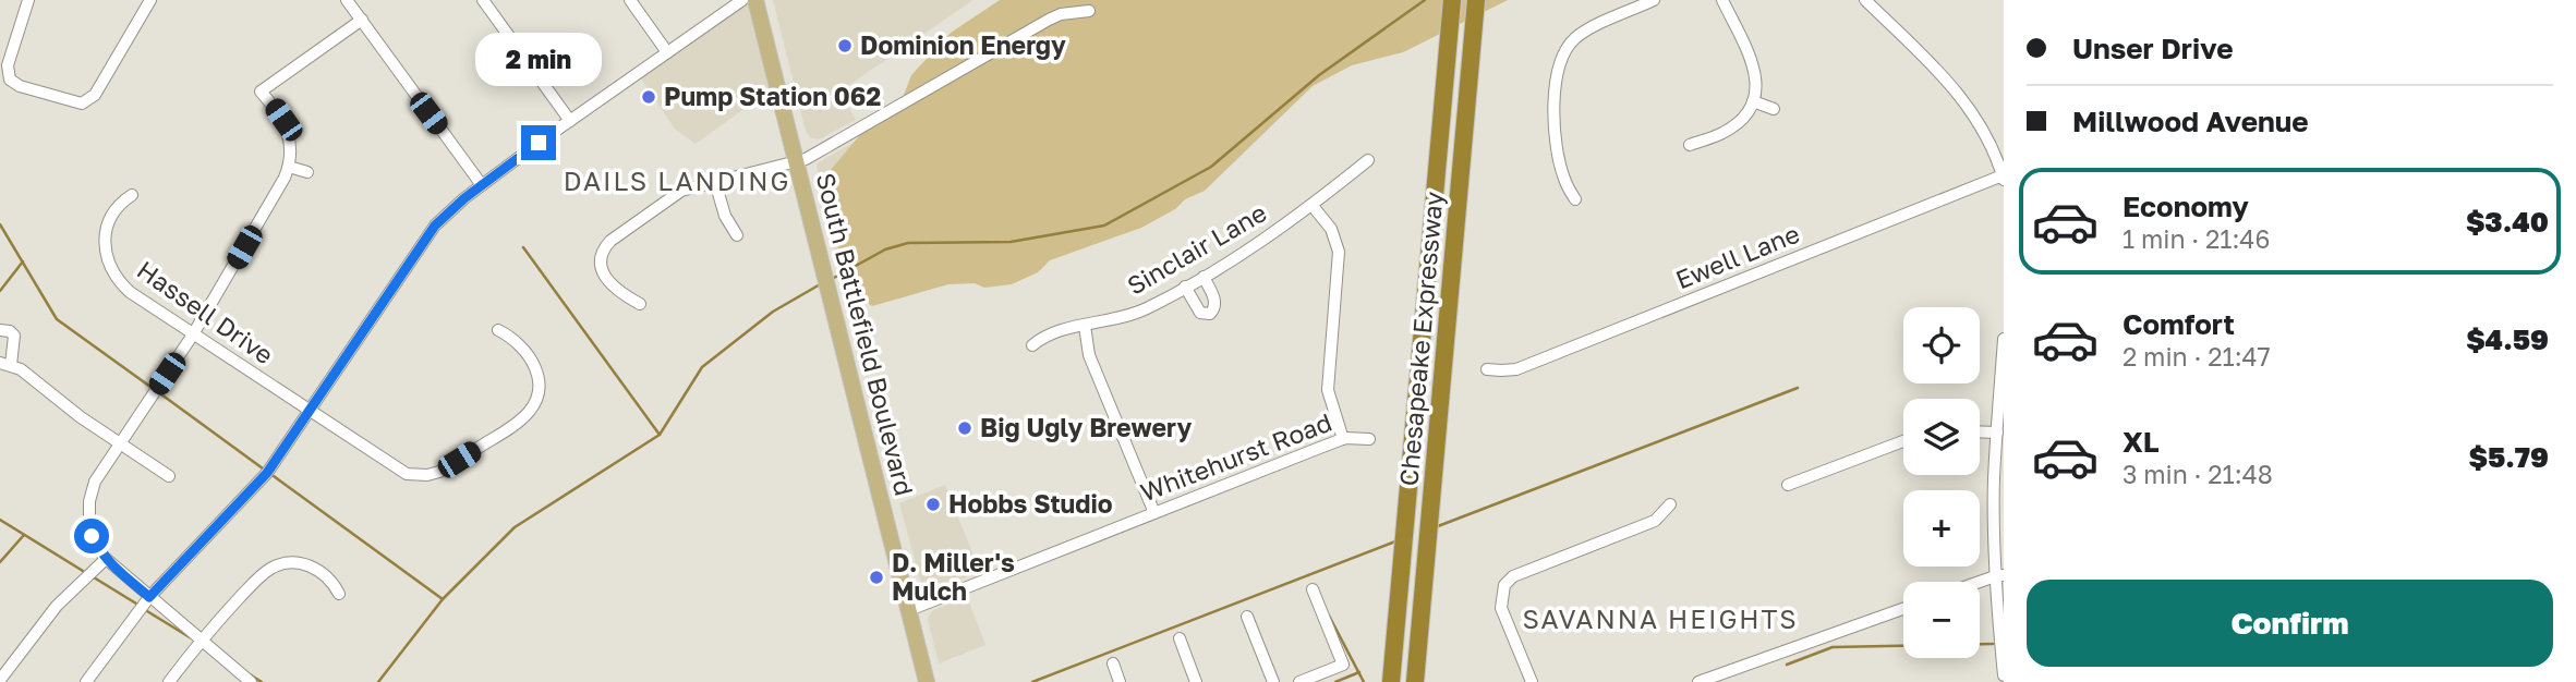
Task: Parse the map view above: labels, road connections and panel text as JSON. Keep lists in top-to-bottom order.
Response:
{
  "streets": {
    "highway": ["Chesapeake Expressway"],
    "main road": ["South Battlefield Boulevard"],
    "street": [
      "Sinclair Lane",
      "Ewell Lane",
      "Hassell Drive",
      "Whitehurst Road"
    ]
  },
  "crossings": [
    ["South Battlefield Boulevard", "Whitehurst Road"]
  ],
  "districts": ["DAILS LANDING", "SAVANNA HEIGHTS"],
  "places": [
    "Dominion Energy",
    "Pump Station 062",
    "Big Ugly Brewery",
    "Hobbs Studio",
    "D. Miller's Mulch"
  ],
  "page": {
    "banner": ["Unser Drive", "Millwood Avenue"],
    "bubble": "2 min",
    "list": [
      {
        "name": "Economy",
        "note": "1 min · 21:46",
        "value": "$3.40"
      },
      {
        "name": "Comfort",
        "note": "2 min · 21:47",
        "value": "$4.59"
      },
      {
        "name": "XL",
        "note": "3 min · 21:48",
        "value": "$5.79"
      }
    ],
    "map_buttons": ["+", "−"],
    "buttons": "Confirm"
  }
}
